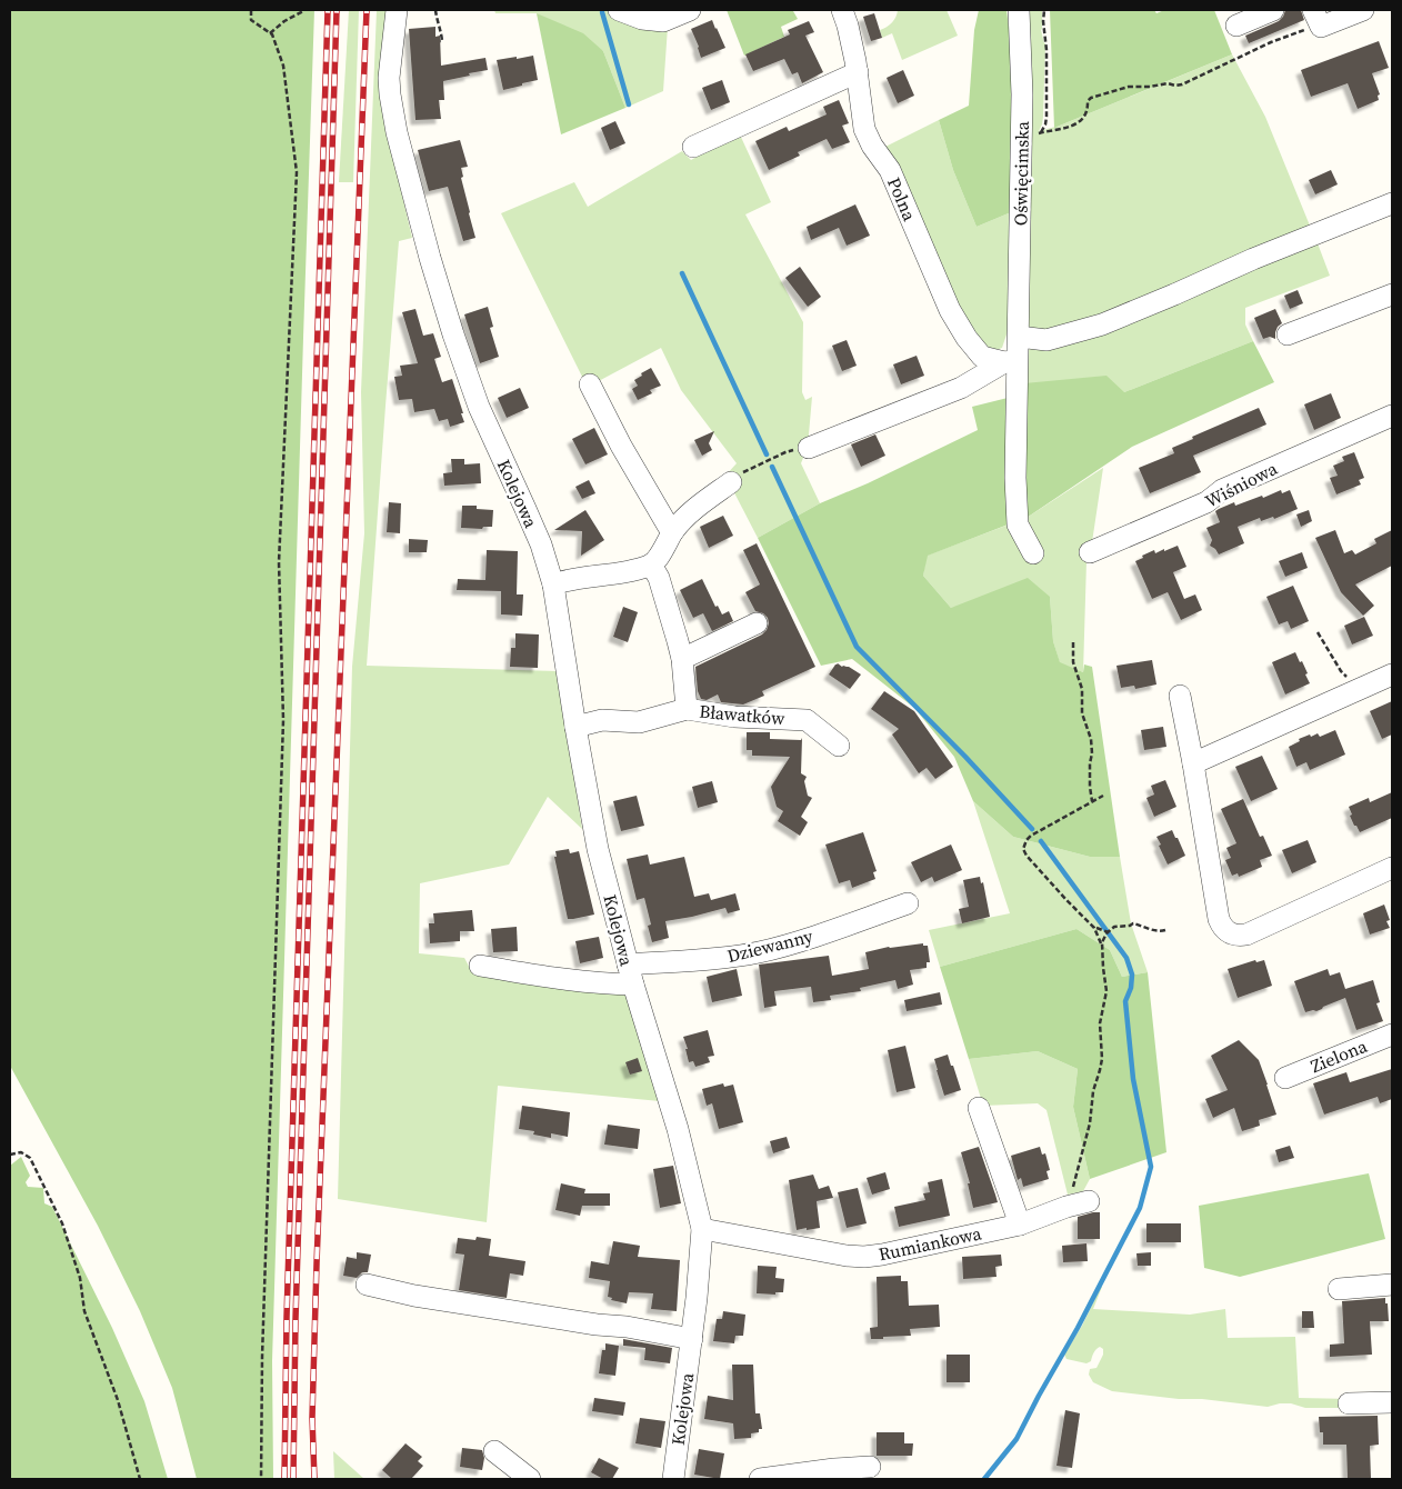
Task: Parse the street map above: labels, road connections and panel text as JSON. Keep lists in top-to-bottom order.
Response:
{
  "streets": {
    "street": [
      "Oświęcimska",
      "Polna",
      "Wiśniowa",
      "Kolejowa",
      "Bławatków",
      "Dziewanny",
      "Zielona",
      "Rumiankowa"
    ]
  },
  "crossings": [
    ["Oświęcimska", "Polna"],
    ["Kolejowa", "Dziewanny"],
    ["Kolejowa", "Rumiankowa"]
  ]
}
